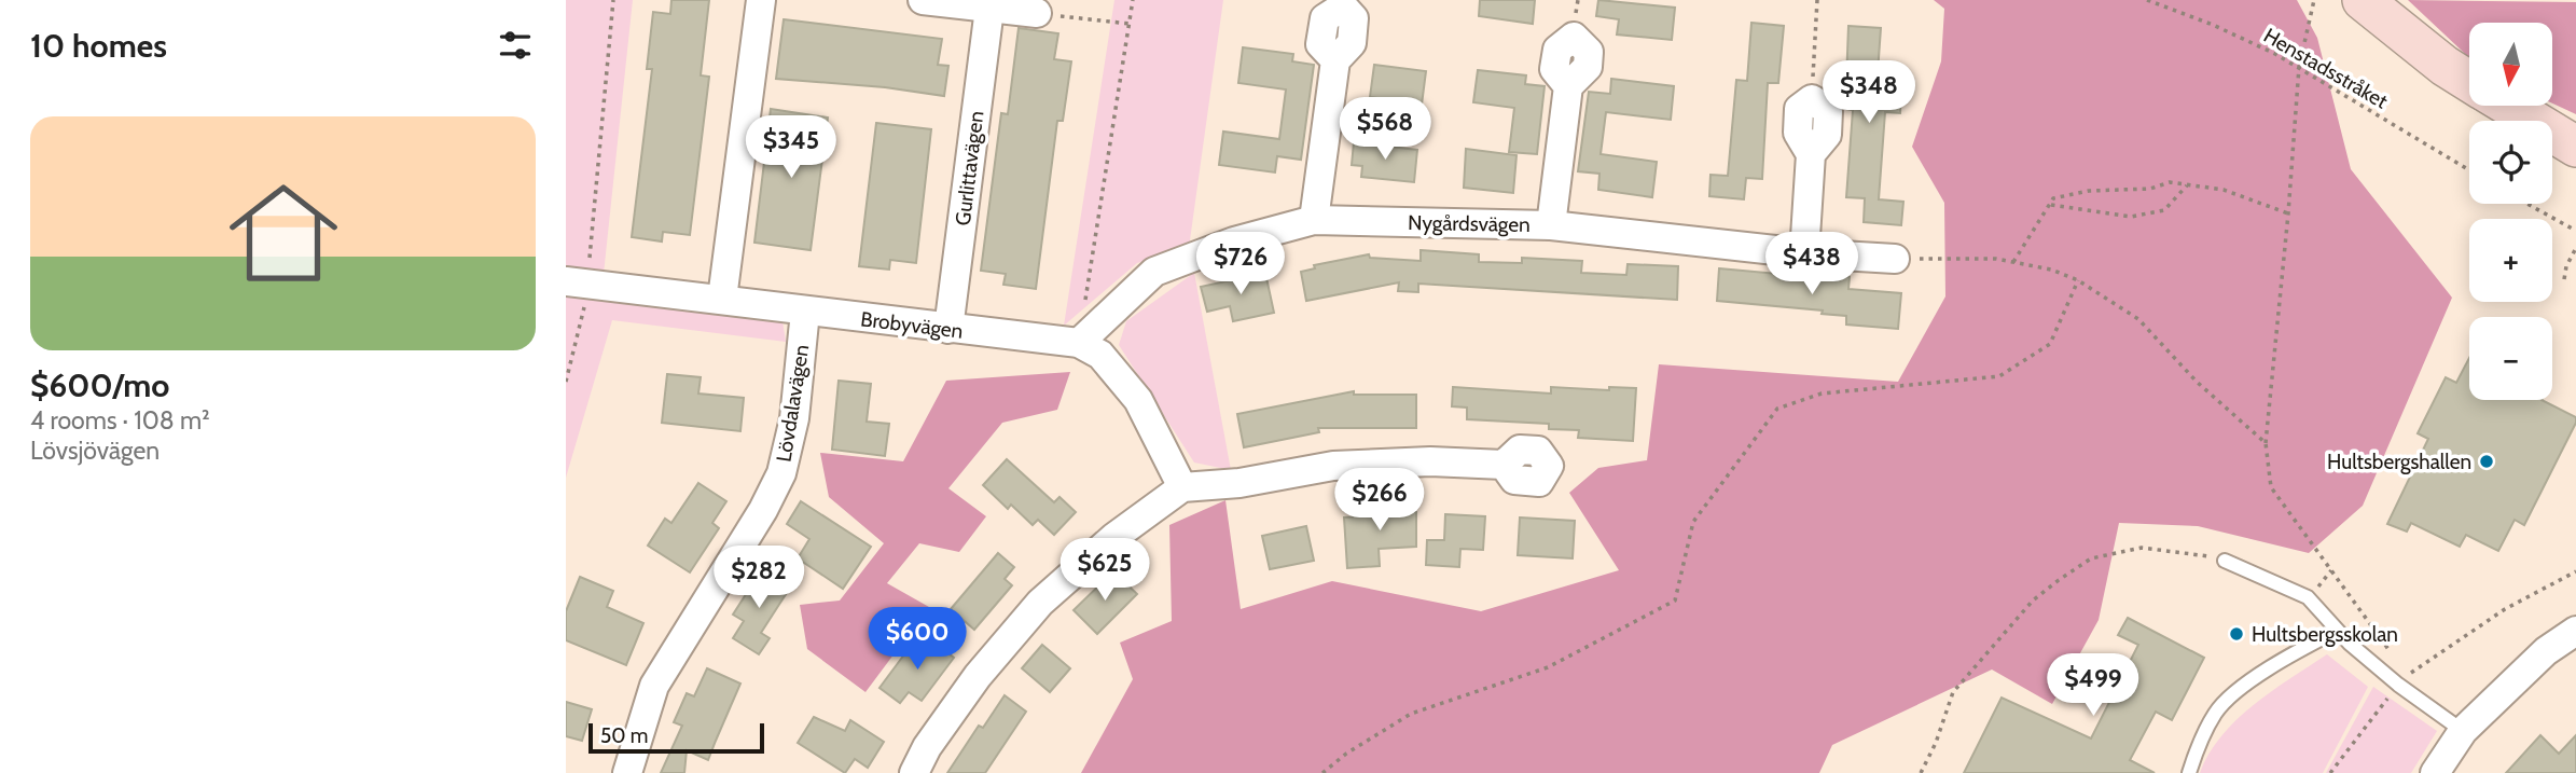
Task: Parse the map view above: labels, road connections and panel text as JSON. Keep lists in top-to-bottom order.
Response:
{
  "streets": {
    "street": [
      "Gurlittavägen",
      "Nygårdsvägen",
      "Brobyvägen",
      "Lövdalavägen"
    ],
    "path": ["Henstadsstråket"]
  },
  "crossings": [
    ["Gurlittavägen", "Brobyvägen"],
    ["Nygårdsvägen", "Brobyvägen"],
    ["Brobyvägen", "Lövdalavägen"]
  ],
  "places": ["Hultsbergshallen", "Hultsbergsskolan"],
  "scale_bar": "50 m",
  "north": "bottom",
  "page": {
    "heading": "10 homes",
    "map_buttons": ["+", "−"],
    "price": [
      "$348",
      "$568",
      "$345",
      "$726",
      "$438",
      "$266",
      "$625",
      "$282",
      "$600",
      "$499"
    ],
    "list": [
      {
        "name": "$600/mo",
        "note": "4 rooms · 108 m² · Lövsjövägen"
      }
    ],
    "scale": "50 m"
  }
}
